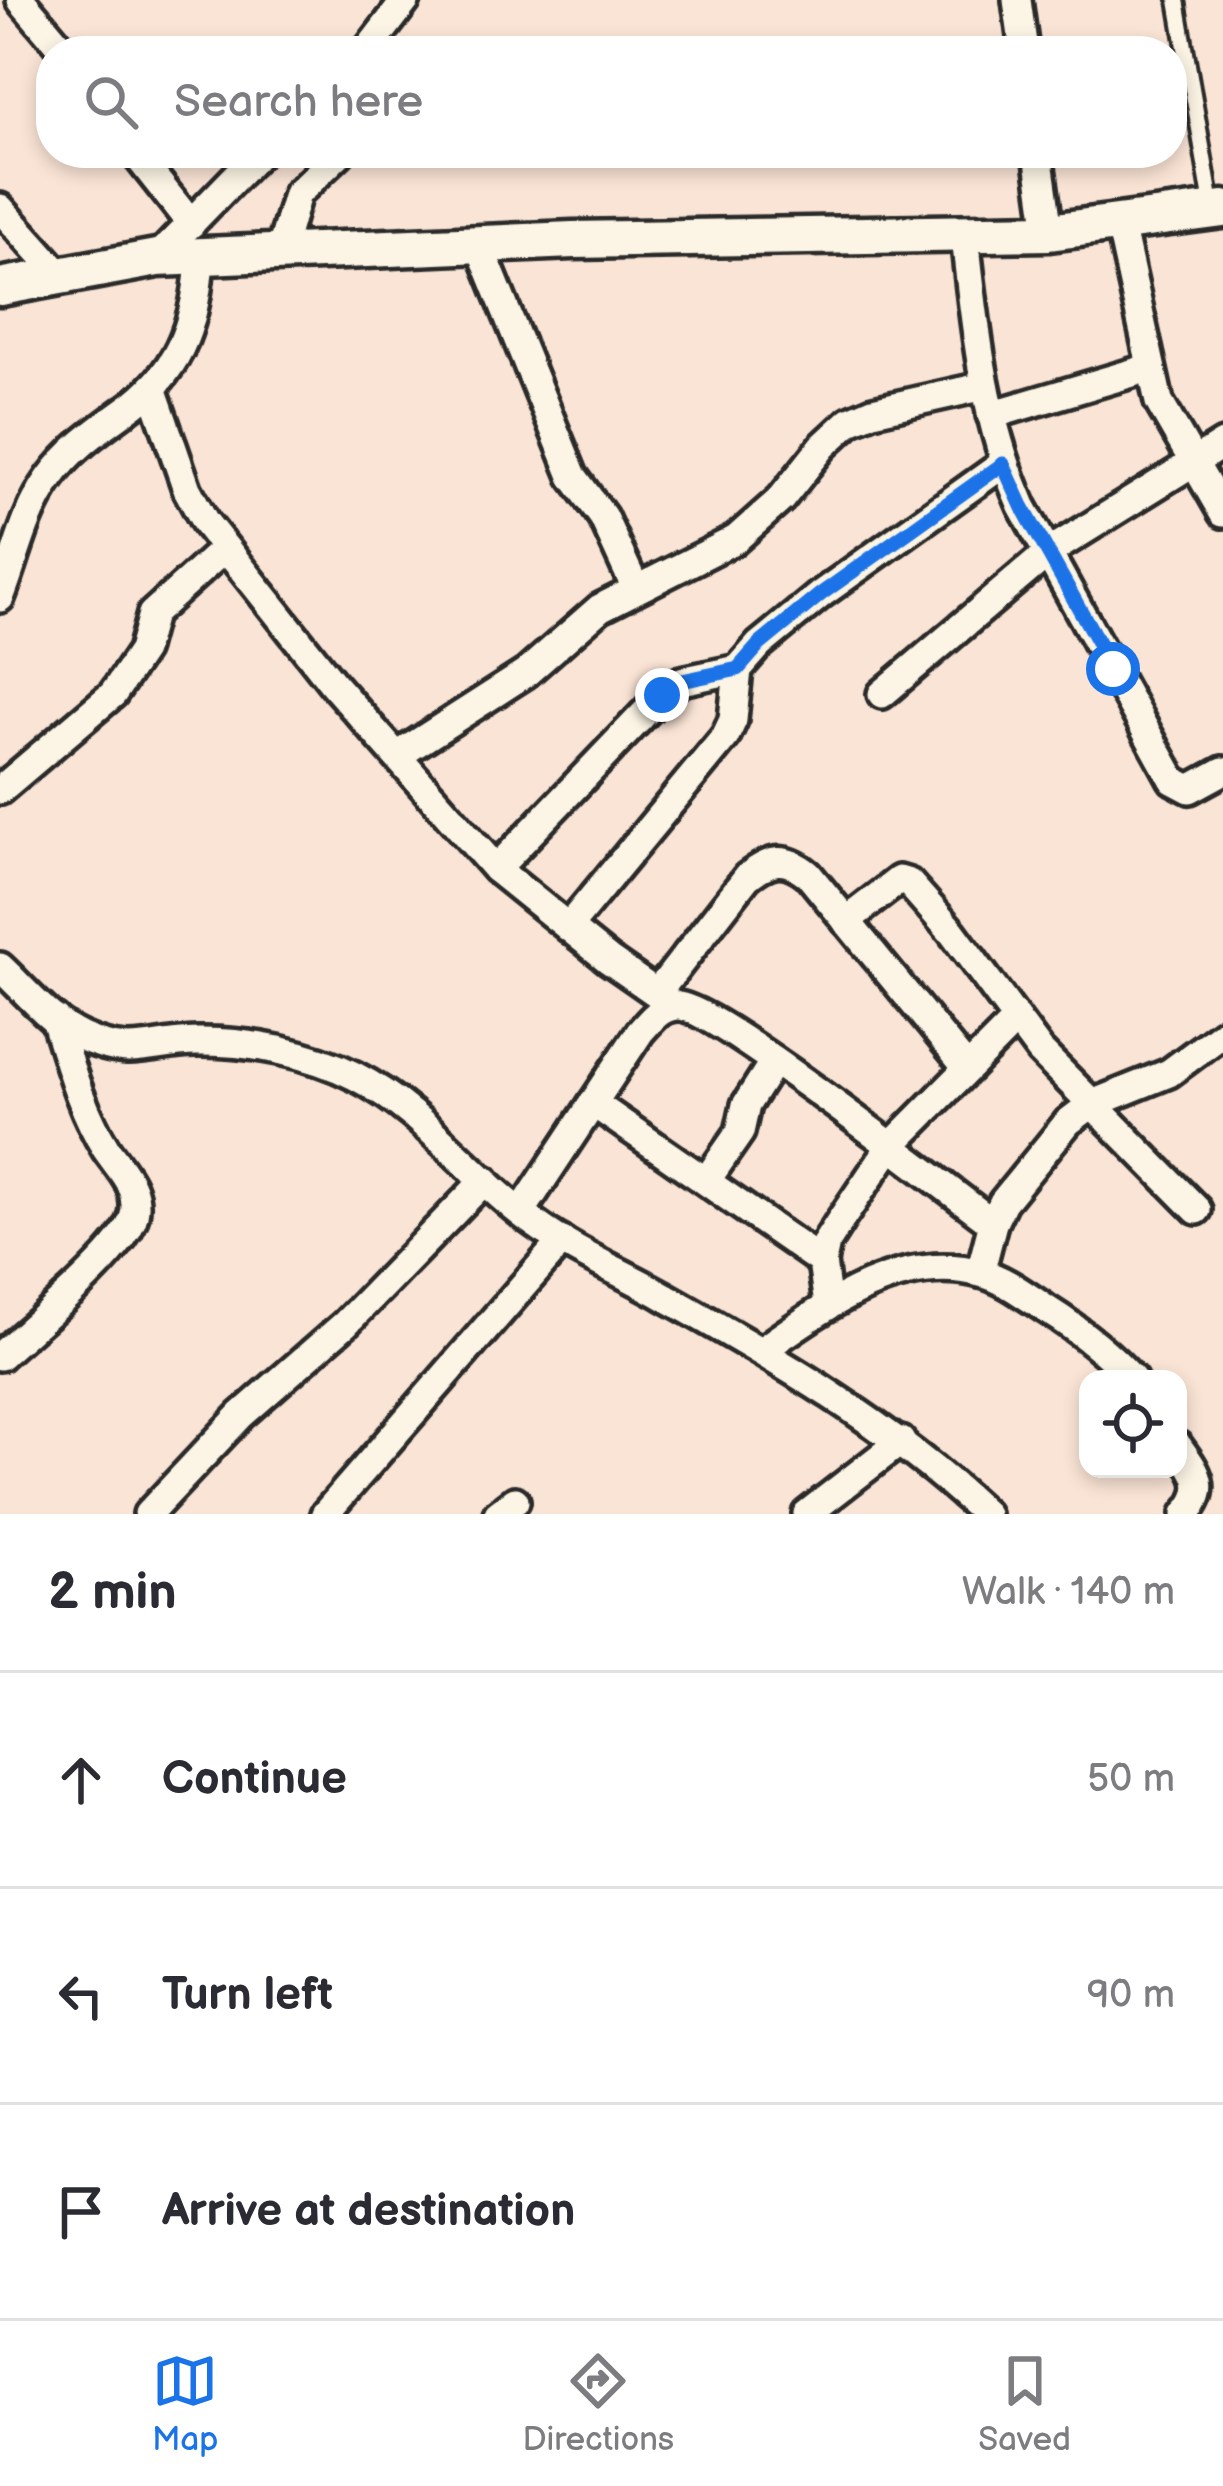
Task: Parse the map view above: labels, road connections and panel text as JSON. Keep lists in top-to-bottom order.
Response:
{
  "page": {
    "search": "Search here",
    "heading": ["2 min", "Walk · 140 m"],
    "list": [
      ["Continue", "50 m"],
      ["Turn left", "90 m"],
      "Arrive at destination"
    ],
    "nav": ["Map", "Directions", "Saved"]
  }
}
